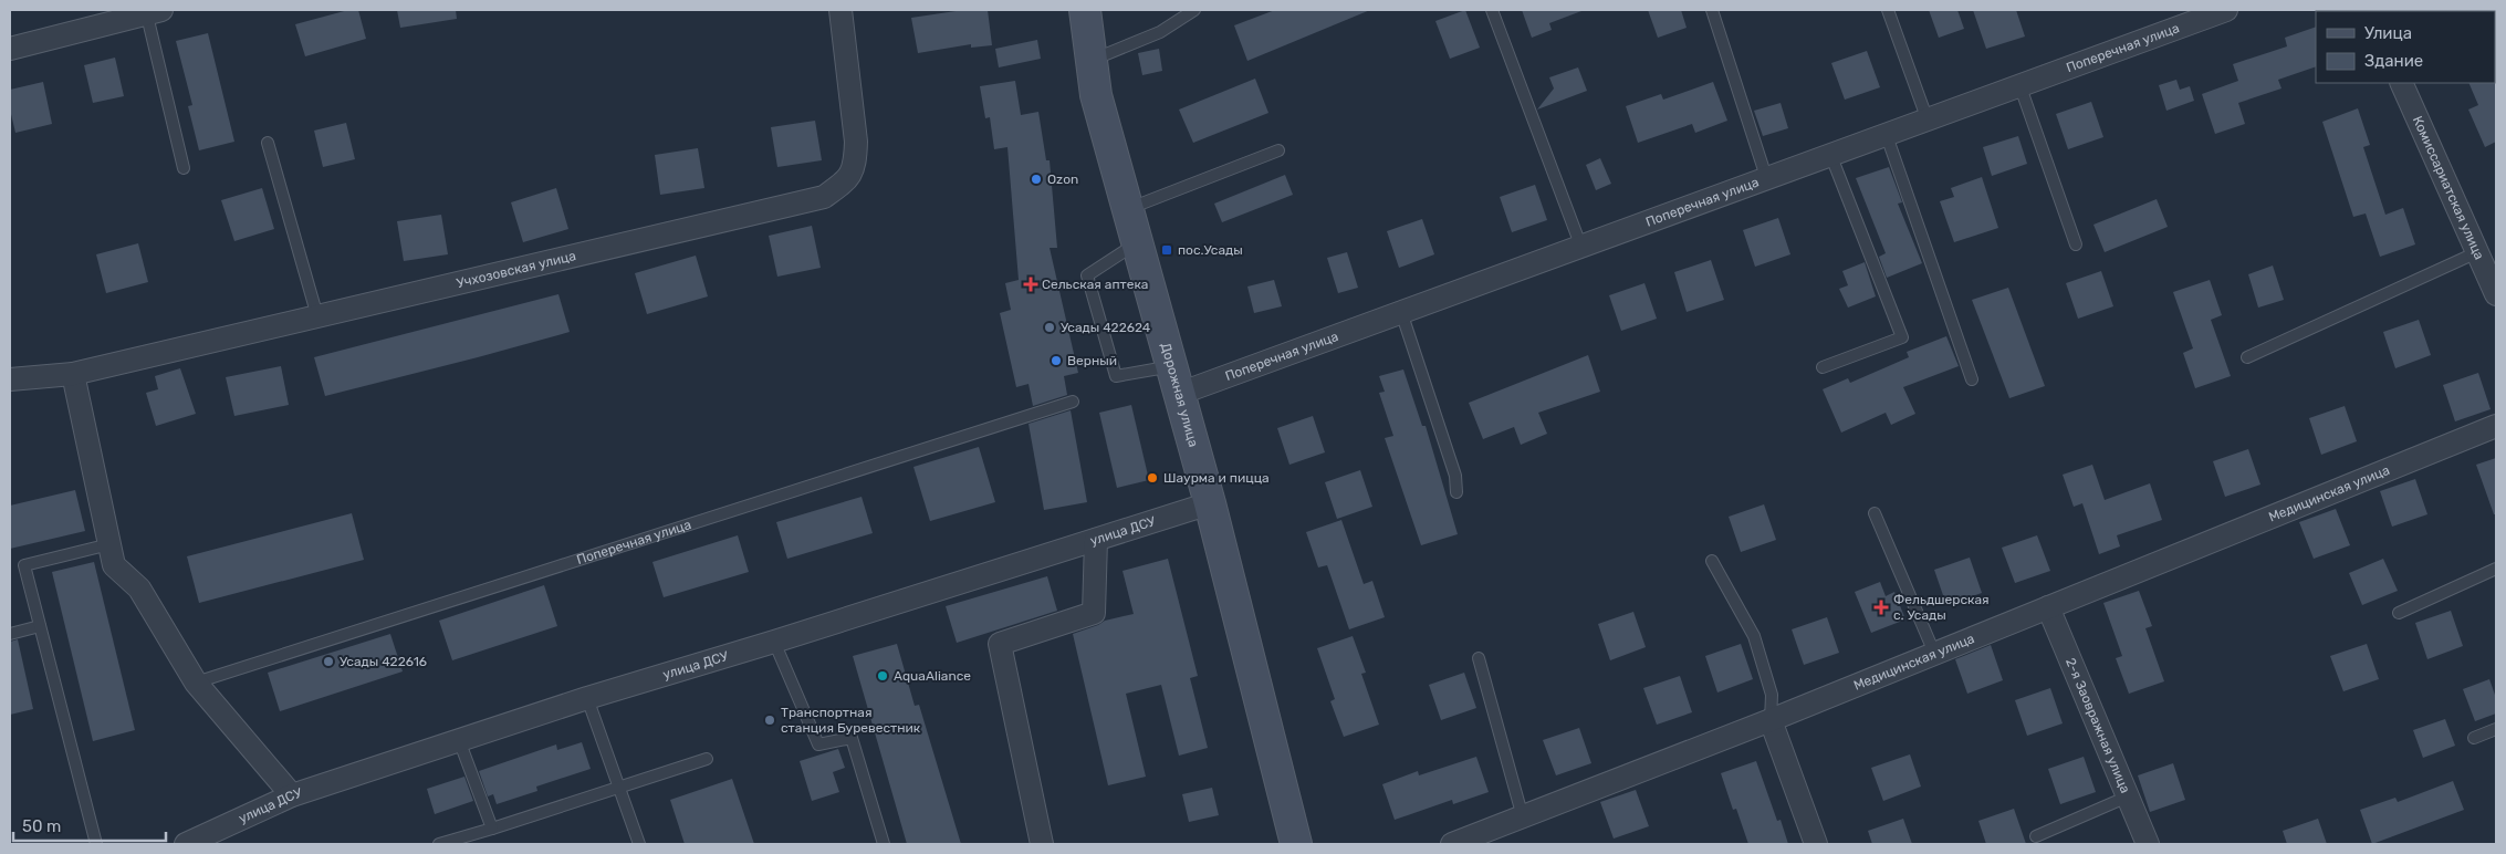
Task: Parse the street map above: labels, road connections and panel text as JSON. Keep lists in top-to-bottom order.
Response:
{
  "streets": {
    "street": [
      "Поперечная улица",
      "Комиссариатская улица",
      "Учхозовская улица",
      "Дорожная улица",
      "Медицинская улица",
      "улица ДСУ",
      "2-я Заовражная улица"
    ]
  },
  "crossings": [
    ["Поперечная улица", "Дорожная улица"],
    ["Дорожная улица", "улица ДСУ"],
    ["Медицинская улица", "2-я Заовражная улица"]
  ],
  "places": {
    "other": [
      "Ozon",
      "Усады 422624",
      "Верный",
      "Шаурма и пицца",
      "Усады 422616",
      "AquaAliance",
      "Транспортная станция Буревестник"
    ],
    "transit": ["пос.Усады"],
    "health": ["Сельская аптека", "Фельдшерская с. Усады"]
  },
  "legend": ["Улица", "Здание"],
  "scale_bar": "50 m"
}
